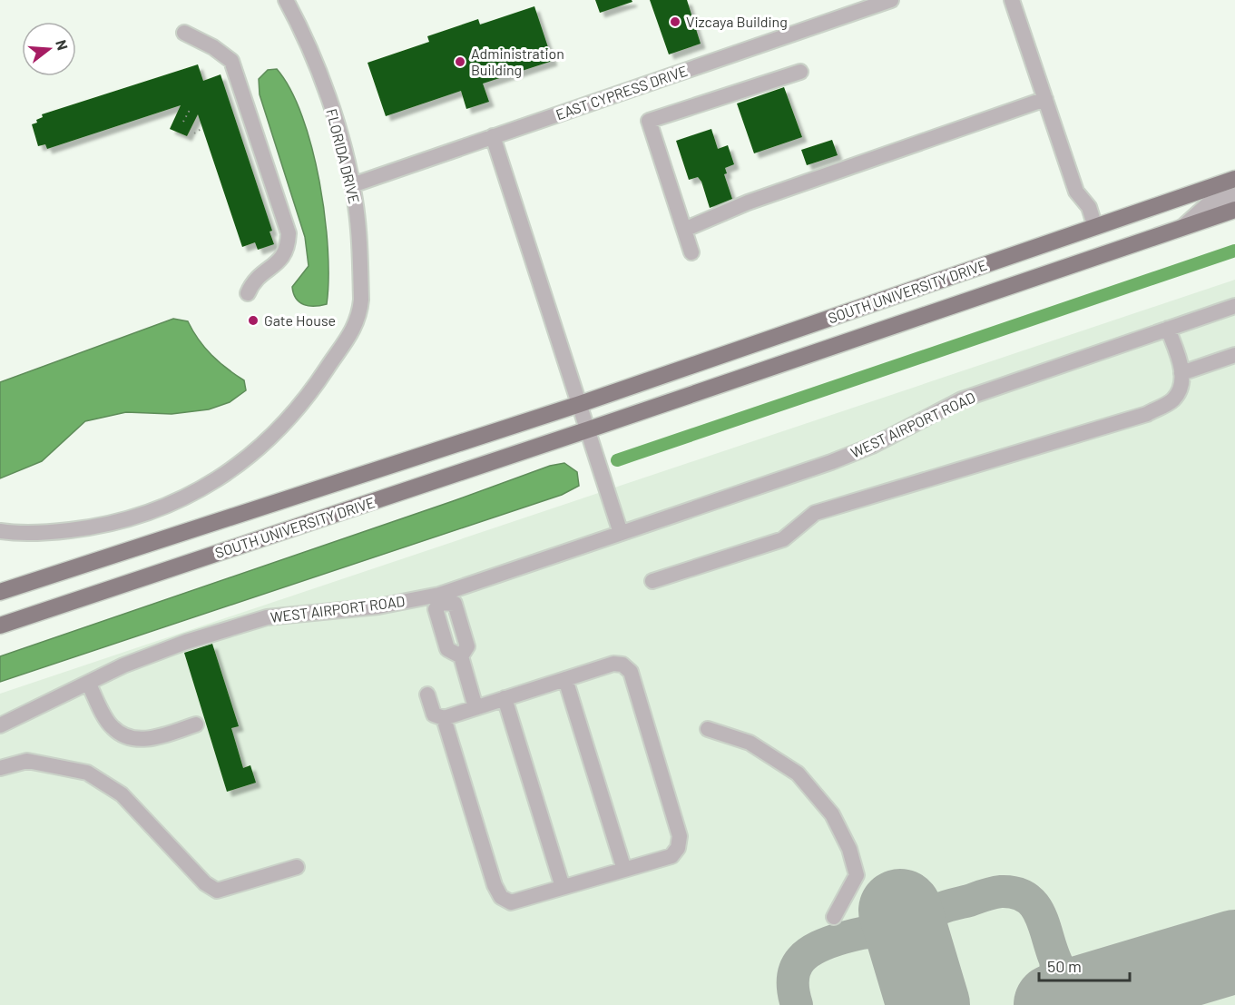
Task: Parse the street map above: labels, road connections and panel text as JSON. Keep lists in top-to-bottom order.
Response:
{
  "streets": {
    "main road": ["SOUTH UNIVERSITY DRIVE"],
    "street": ["EAST CYPRESS DRIVE", "FLORIDA DRIVE", "WEST AIRPORT ROAD"]
  },
  "crossings": [
    ["EAST CYPRESS DRIVE", "FLORIDA DRIVE"]
  ],
  "places": ["Vizcaya Building", "Administration Building", "Gate House"],
  "scale_bar": "50 m",
  "north": "right"
}
